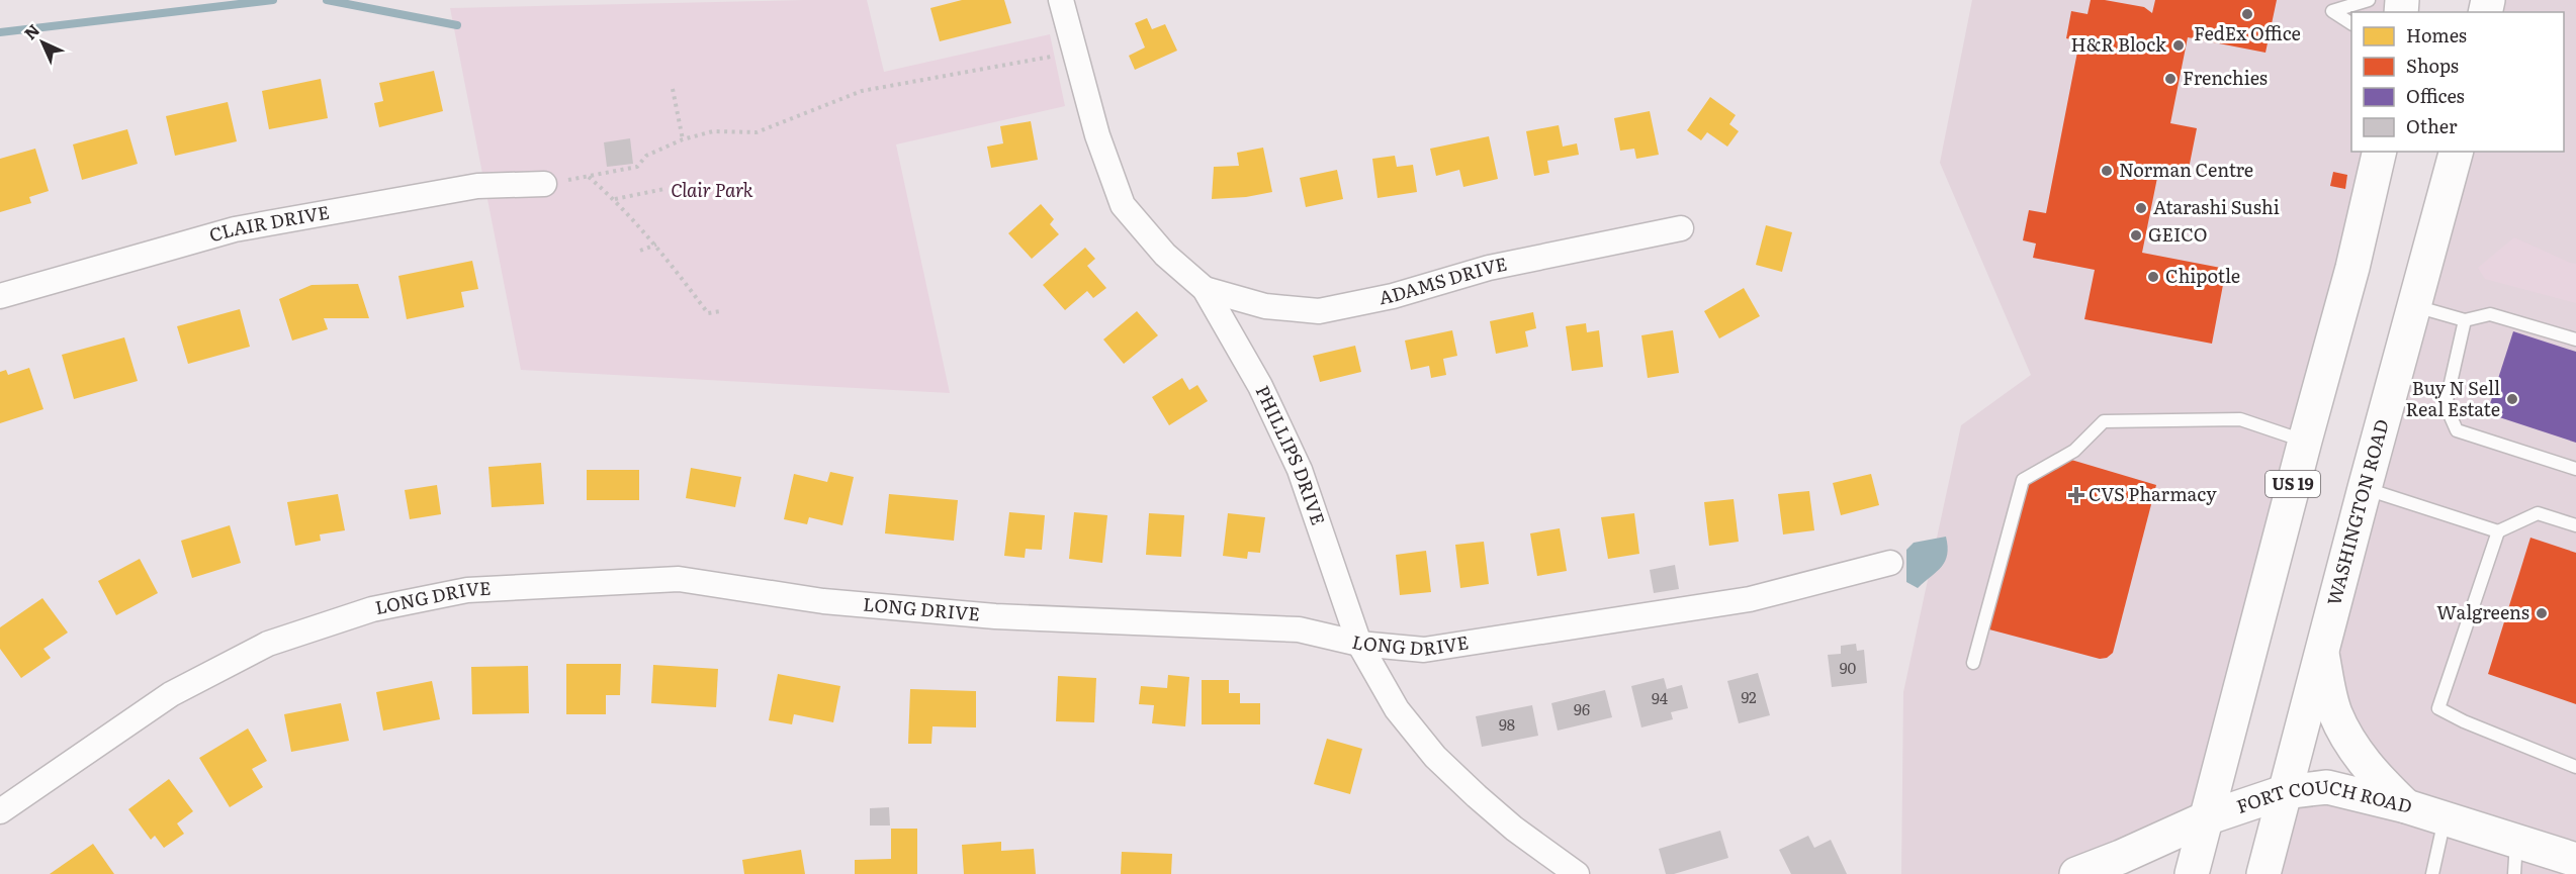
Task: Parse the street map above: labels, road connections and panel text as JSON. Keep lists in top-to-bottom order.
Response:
{
  "streets": {
    "main road": ["US 19", "WASHINGTON ROAD", "FORT COUCH ROAD"],
    "street": [
      "CLAIR DRIVE",
      "ADAMS DRIVE",
      "PHILLIPS DRIVE",
      "LONG DRIVE"
    ]
  },
  "crossings": [
    ["ADAMS DRIVE", "PHILLIPS DRIVE"],
    ["PHILLIPS DRIVE", "LONG DRIVE"],
    ["US 19", "FORT COUCH ROAD"],
    ["WASHINGTON ROAD", "FORT COUCH ROAD"]
  ],
  "parks": ["Clair Park"],
  "places": {
    "other": [
      "FedEx Office",
      "H&R Block",
      "Frenchies",
      "Norman Centre",
      "Atarashi Sushi",
      "GEICO",
      "Chipotle",
      "Buy N Sell Real Estate",
      "Walgreens"
    ],
    "health": ["CVS Pharmacy"]
  },
  "house_numbers": [
    "90",
    "92",
    "94",
    "96",
    "98"
  ],
  "legend": [
    "Homes",
    "Shops",
    "Offices",
    "Other"
  ],
  "north": "top left"
}
